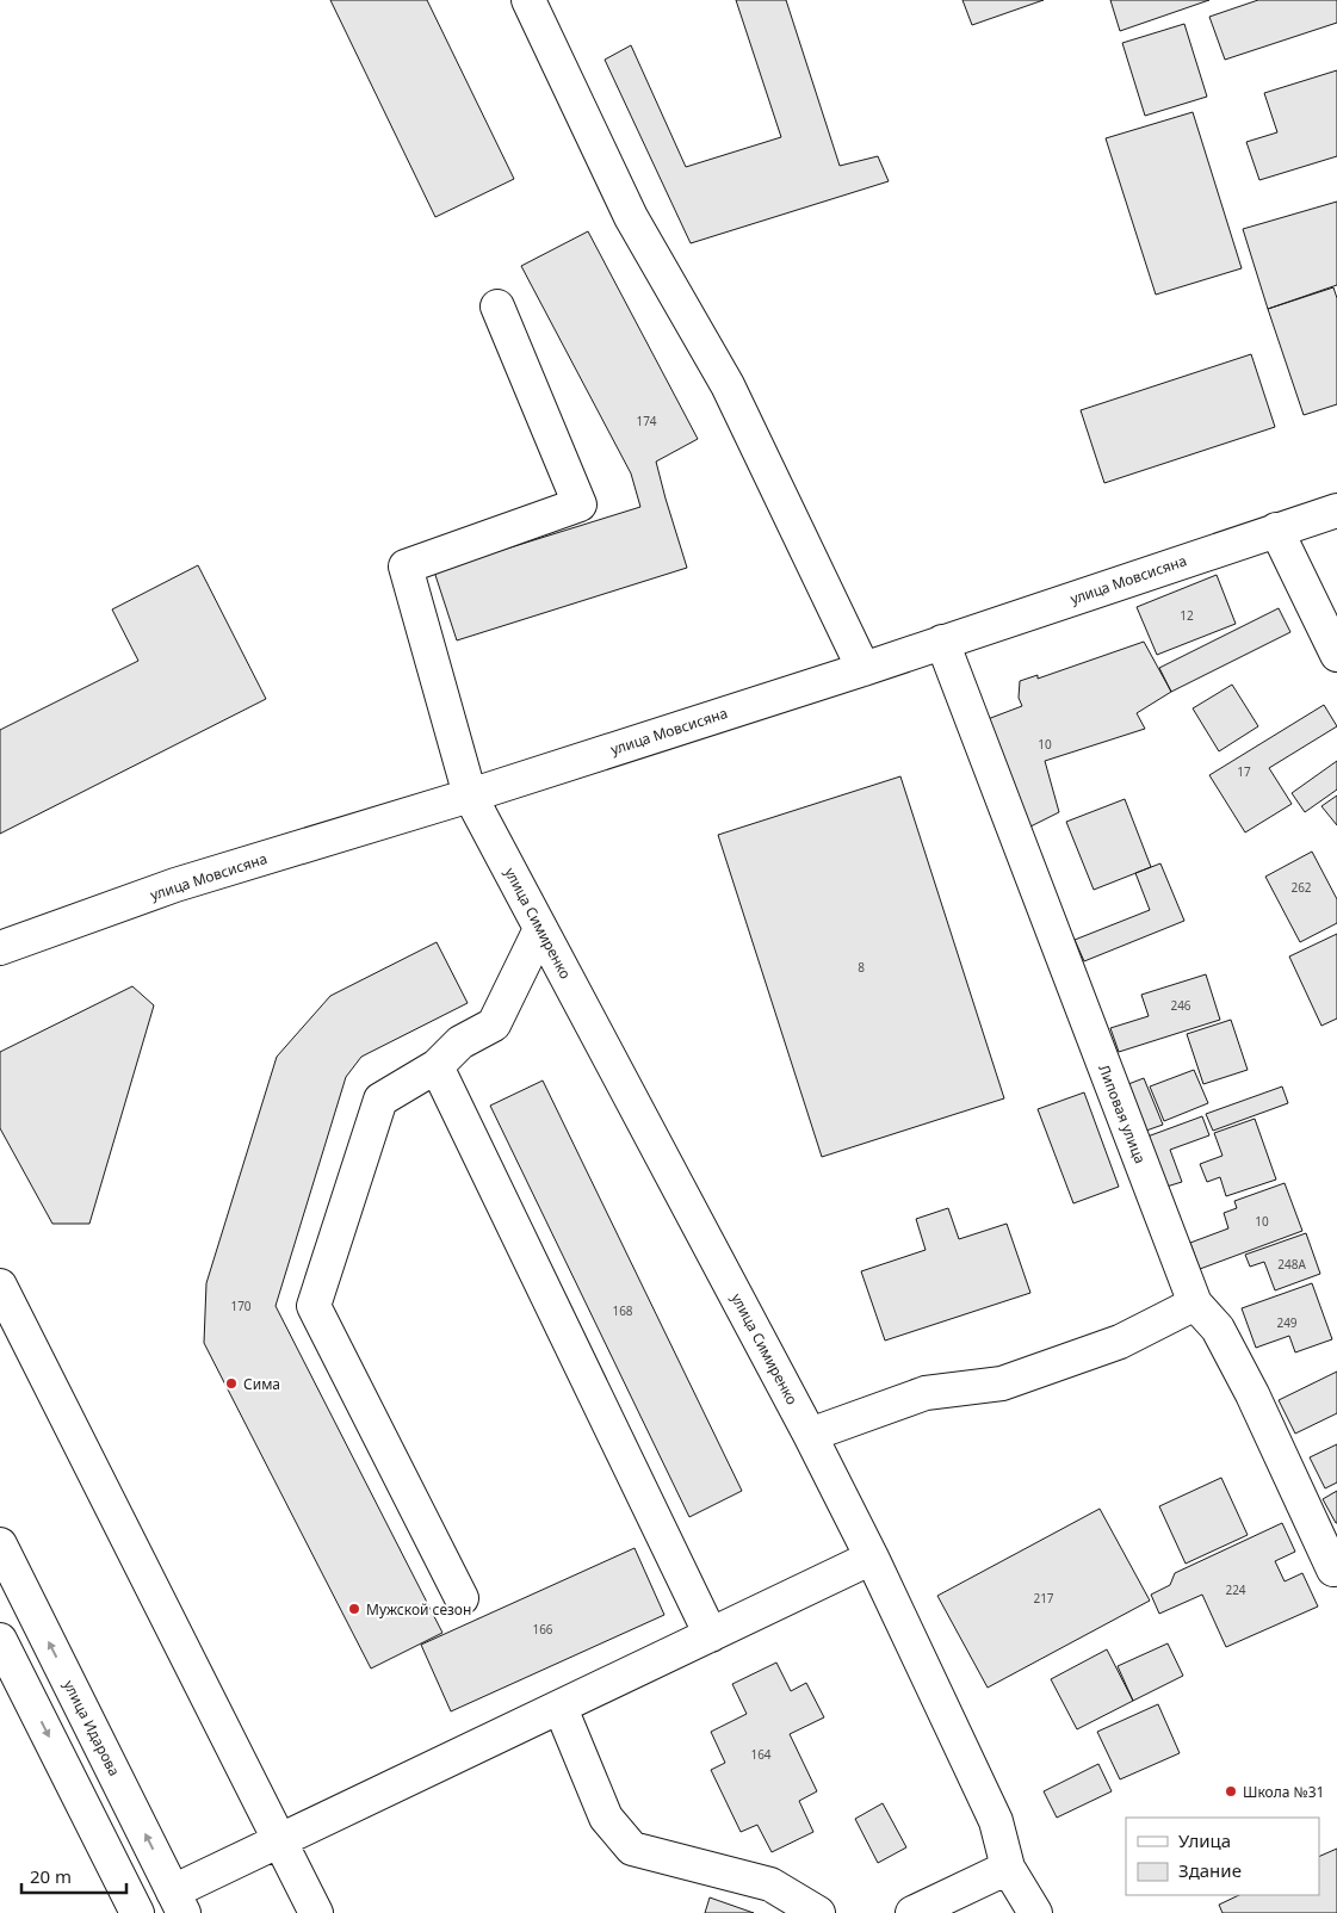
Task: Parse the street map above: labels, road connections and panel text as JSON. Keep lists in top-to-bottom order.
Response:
{
  "streets": {
    "street": [
      "улица Мовсисяна",
      "улица Симиренко",
      "Липовая улица",
      "улица Идарова"
    ]
  },
  "crossings": [
    ["улица Мовсисяна", "улица Симиренко"],
    ["улица Мовсисяна", "Липовая улица"]
  ],
  "places": ["Сима", "Мужской сезон", "Школа №31"],
  "house_numbers": [
    "174",
    "12",
    "10",
    "17",
    "262",
    "8",
    "246",
    "10",
    "248А",
    "170",
    "168",
    "249",
    "224",
    "217",
    "166",
    "164"
  ],
  "legend": ["Улица", "Здание"],
  "scale_bar": "20 m"
}
